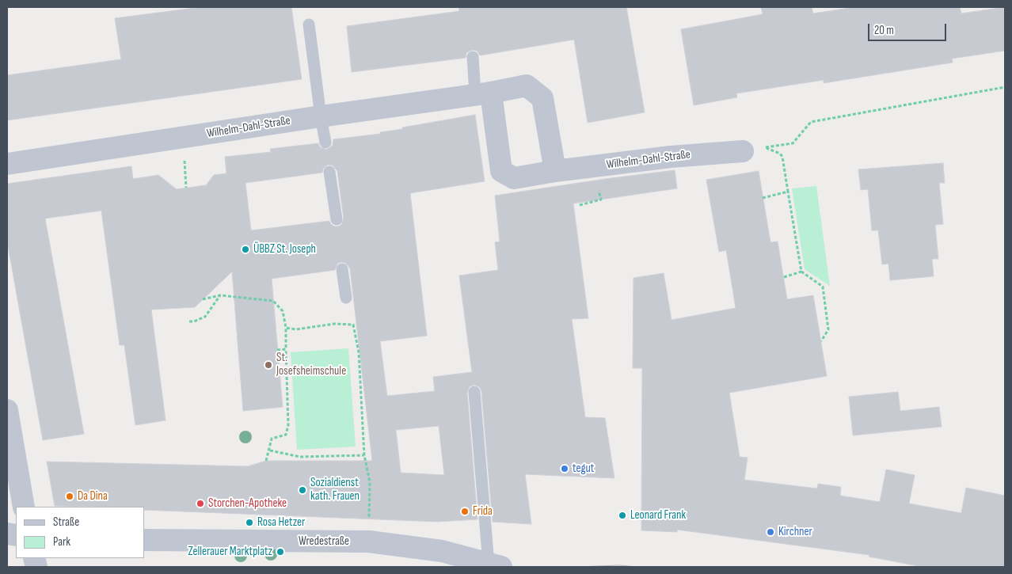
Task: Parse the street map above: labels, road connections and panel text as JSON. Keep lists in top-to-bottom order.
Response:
{
  "streets": {
    "street": ["Wilhelm-Dahl-Straße", "Wredestraße"]
  },
  "places": [
    "ÜBBZ St. Joseph",
    "St. Josefsheimschule",
    "tegut",
    "Sozialdienst kath. Frauen",
    "Da Dina",
    "Storchen-Apotheke",
    "Frida",
    "Leonard Frank",
    "Rosa Hetzer",
    "Kirchner",
    "Zellerauer Marktplatz"
  ],
  "legend": ["Straße", "Park"],
  "scale_bar": "20 m"
}
